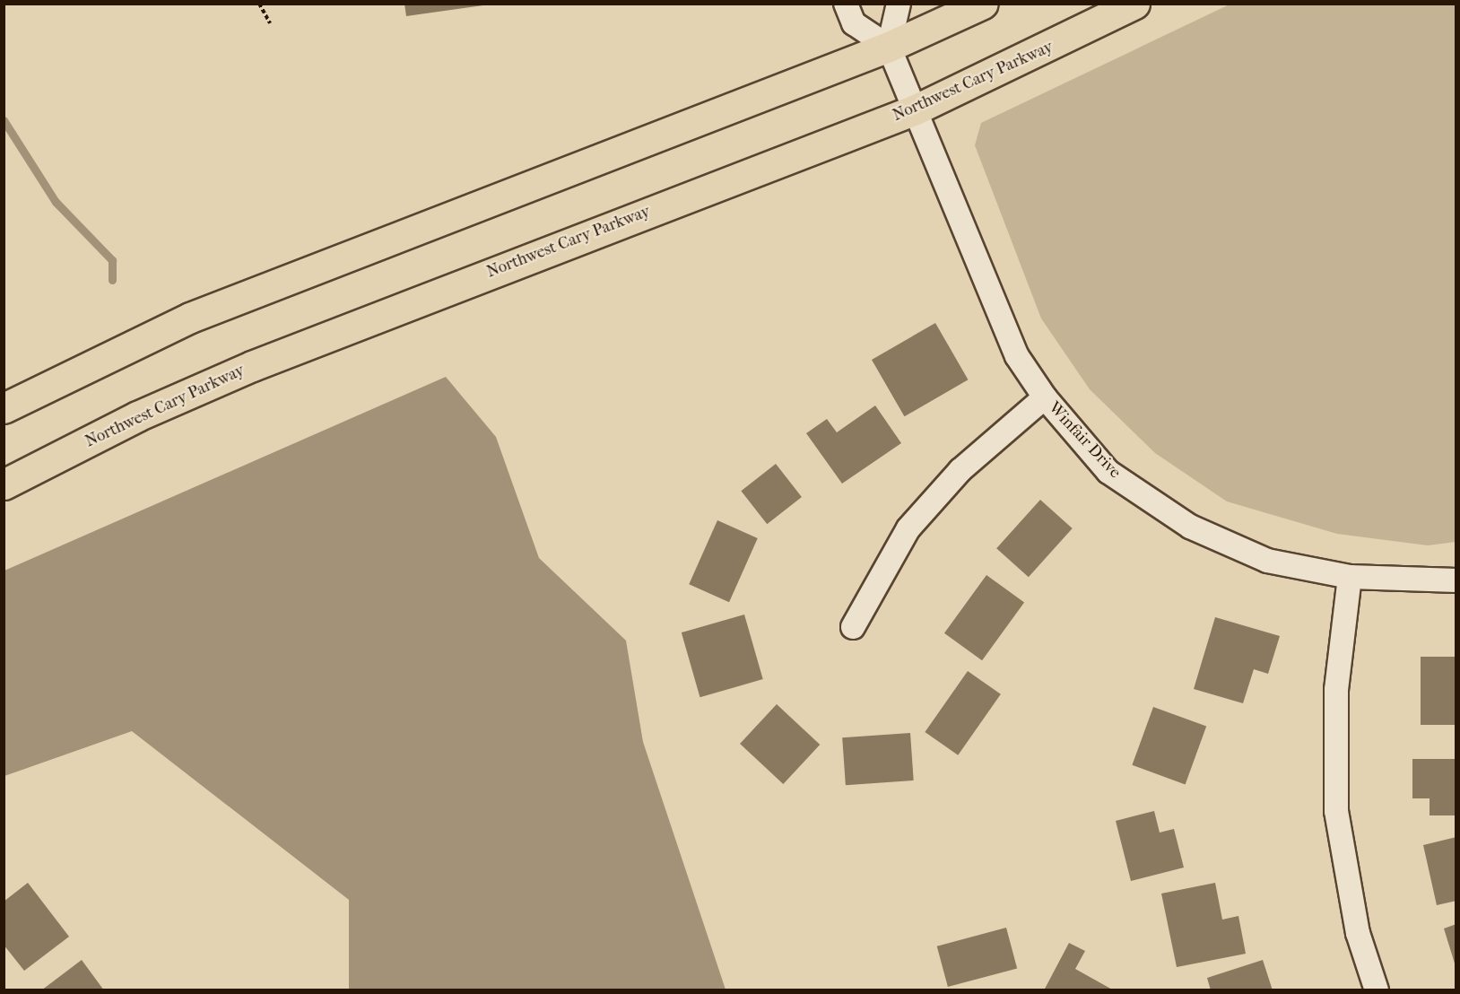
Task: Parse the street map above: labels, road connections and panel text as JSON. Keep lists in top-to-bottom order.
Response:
{
  "streets": {
    "main road": ["Northwest Cary Parkway"],
    "street": ["Winfair Drive"]
  },
  "crossings": [
    ["Northwest Cary Parkway", "Winfair Drive"]
  ]
}
